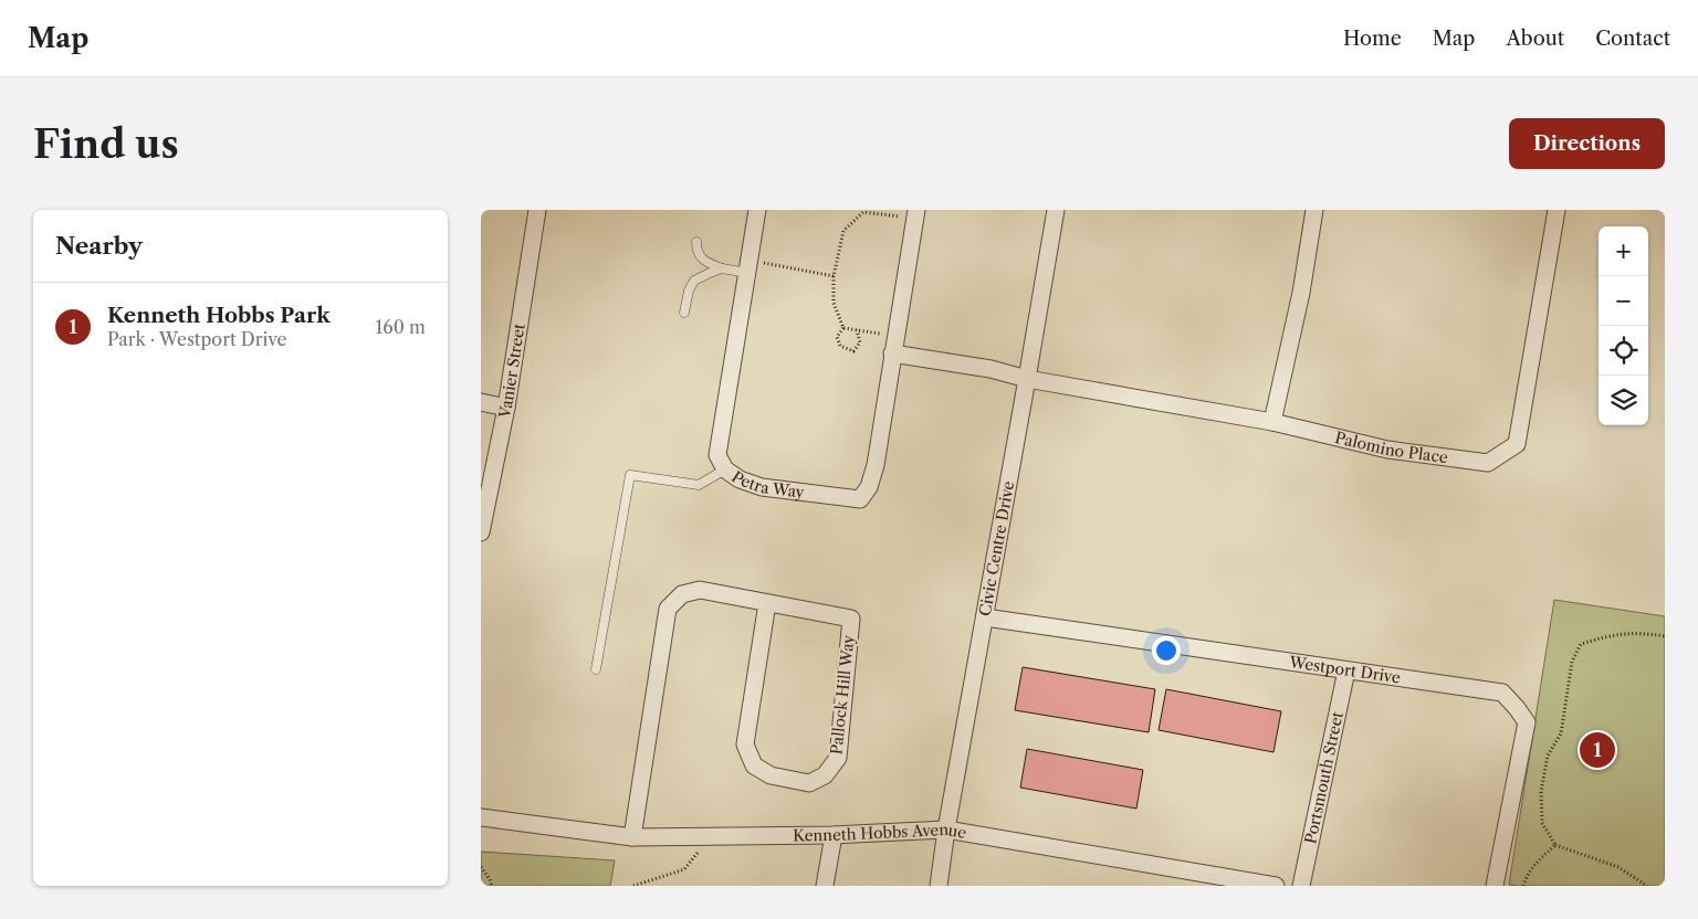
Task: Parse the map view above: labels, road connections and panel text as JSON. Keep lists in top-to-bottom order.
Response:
{
  "streets": {
    "street": [
      "Vanier Street",
      "Palomino Place",
      "Petra Way",
      "Civic Centre Drive",
      "Westport Drive",
      "Pallock Hill Way",
      "Portsmouth Street",
      "Kenneth Hobbs Avenue"
    ]
  },
  "crossings": [
    ["Palomino Place", "Civic Centre Drive"],
    ["Civic Centre Drive", "Westport Drive"],
    ["Civic Centre Drive", "Kenneth Hobbs Avenue"],
    ["Westport Drive", "Portsmouth Street"],
    ["Pallock Hill Way", "Kenneth Hobbs Avenue"]
  ],
  "page": {
    "header": "Map",
    "nav": [
      "Home",
      "Map",
      "About",
      "Contact"
    ],
    "buttons": "Directions",
    "title": "Find us",
    "heading": "Nearby",
    "map_buttons": ["+", "−"],
    "list": [
      {
        "mark": "1",
        "name": "Kenneth Hobbs Park",
        "note": "Park · Westport Drive",
        "value": "160 m"
      }
    ],
    "pins": "1"
  }
}
